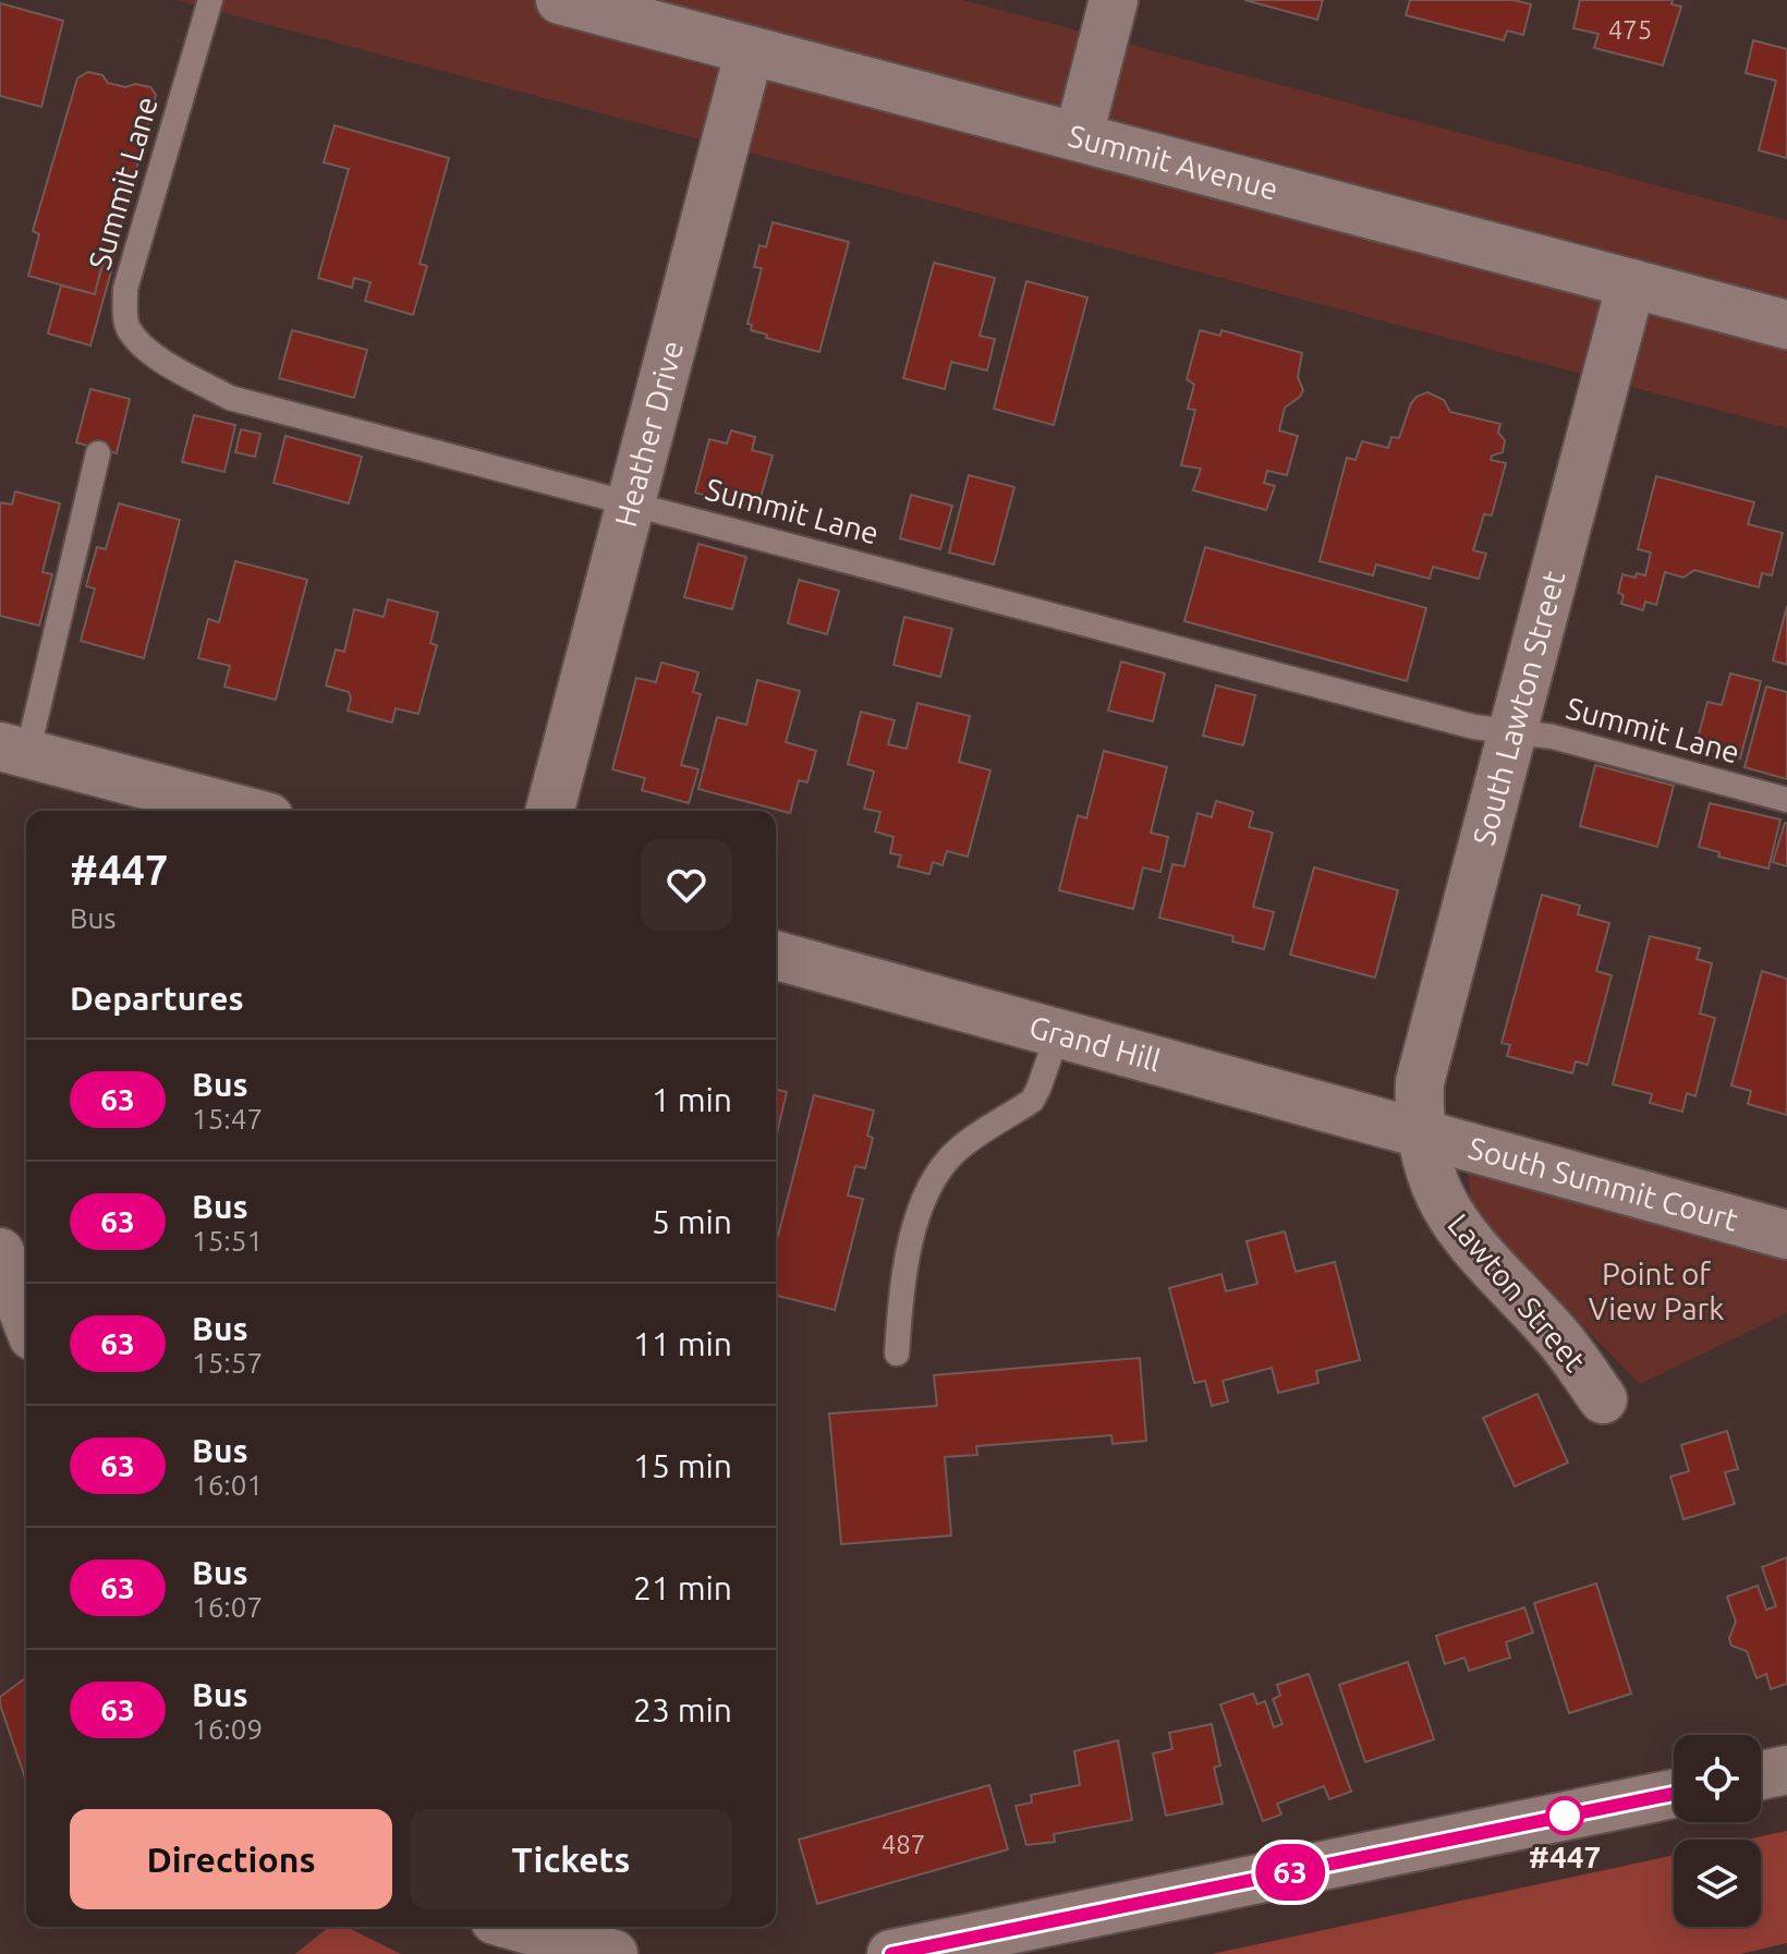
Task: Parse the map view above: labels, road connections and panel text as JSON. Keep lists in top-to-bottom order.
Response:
{
  "streets": {
    "street": [
      "Summit Avenue",
      "Heather Drive",
      "South Lawton Street",
      "Grand Hill",
      "South Summit Court",
      "Lawton Street"
    ],
    "lane": ["Summit Lane"]
  },
  "crossings": [
    ["Summit Avenue", "Heather Drive"],
    ["Summit Avenue", "South Lawton Street"],
    ["Summit Lane", "Heather Drive"],
    ["Summit Lane", "South Lawton Street"],
    ["South Lawton Street", "Grand Hill"],
    ["South Lawton Street", "South Summit Court"],
    ["South Lawton Street", "Lawton Street"],
    ["Grand Hill", "South Summit Court"],
    ["Grand Hill", "Lawton Street"],
    ["South Summit Court", "Lawton Street"]
  ],
  "parks": ["Point of View Park"],
  "places": ["#447"],
  "lines": ["bus line 63"],
  "house_numbers": ["475", "487"],
  "page": {
    "on_map": "63",
    "heading": [
      ["#447", "Bus"],
      "Departures"
    ],
    "list": [
      {
        "mark": "63",
        "name": "Bus",
        "note": "15:47",
        "value": "1 min"
      },
      {
        "mark": "63",
        "name": "Bus",
        "note": "15:51",
        "value": "5 min"
      },
      {
        "mark": "63",
        "name": "Bus",
        "note": "15:57",
        "value": "11 min"
      },
      {
        "mark": "63",
        "name": "Bus",
        "note": "16:01",
        "value": "15 min"
      },
      {
        "mark": "63",
        "name": "Bus",
        "note": "16:07",
        "value": "21 min"
      },
      {
        "mark": "63",
        "name": "Bus",
        "note": "16:09",
        "value": "23 min"
      }
    ],
    "buttons": ["Directions", "Tickets"]
  }
}
